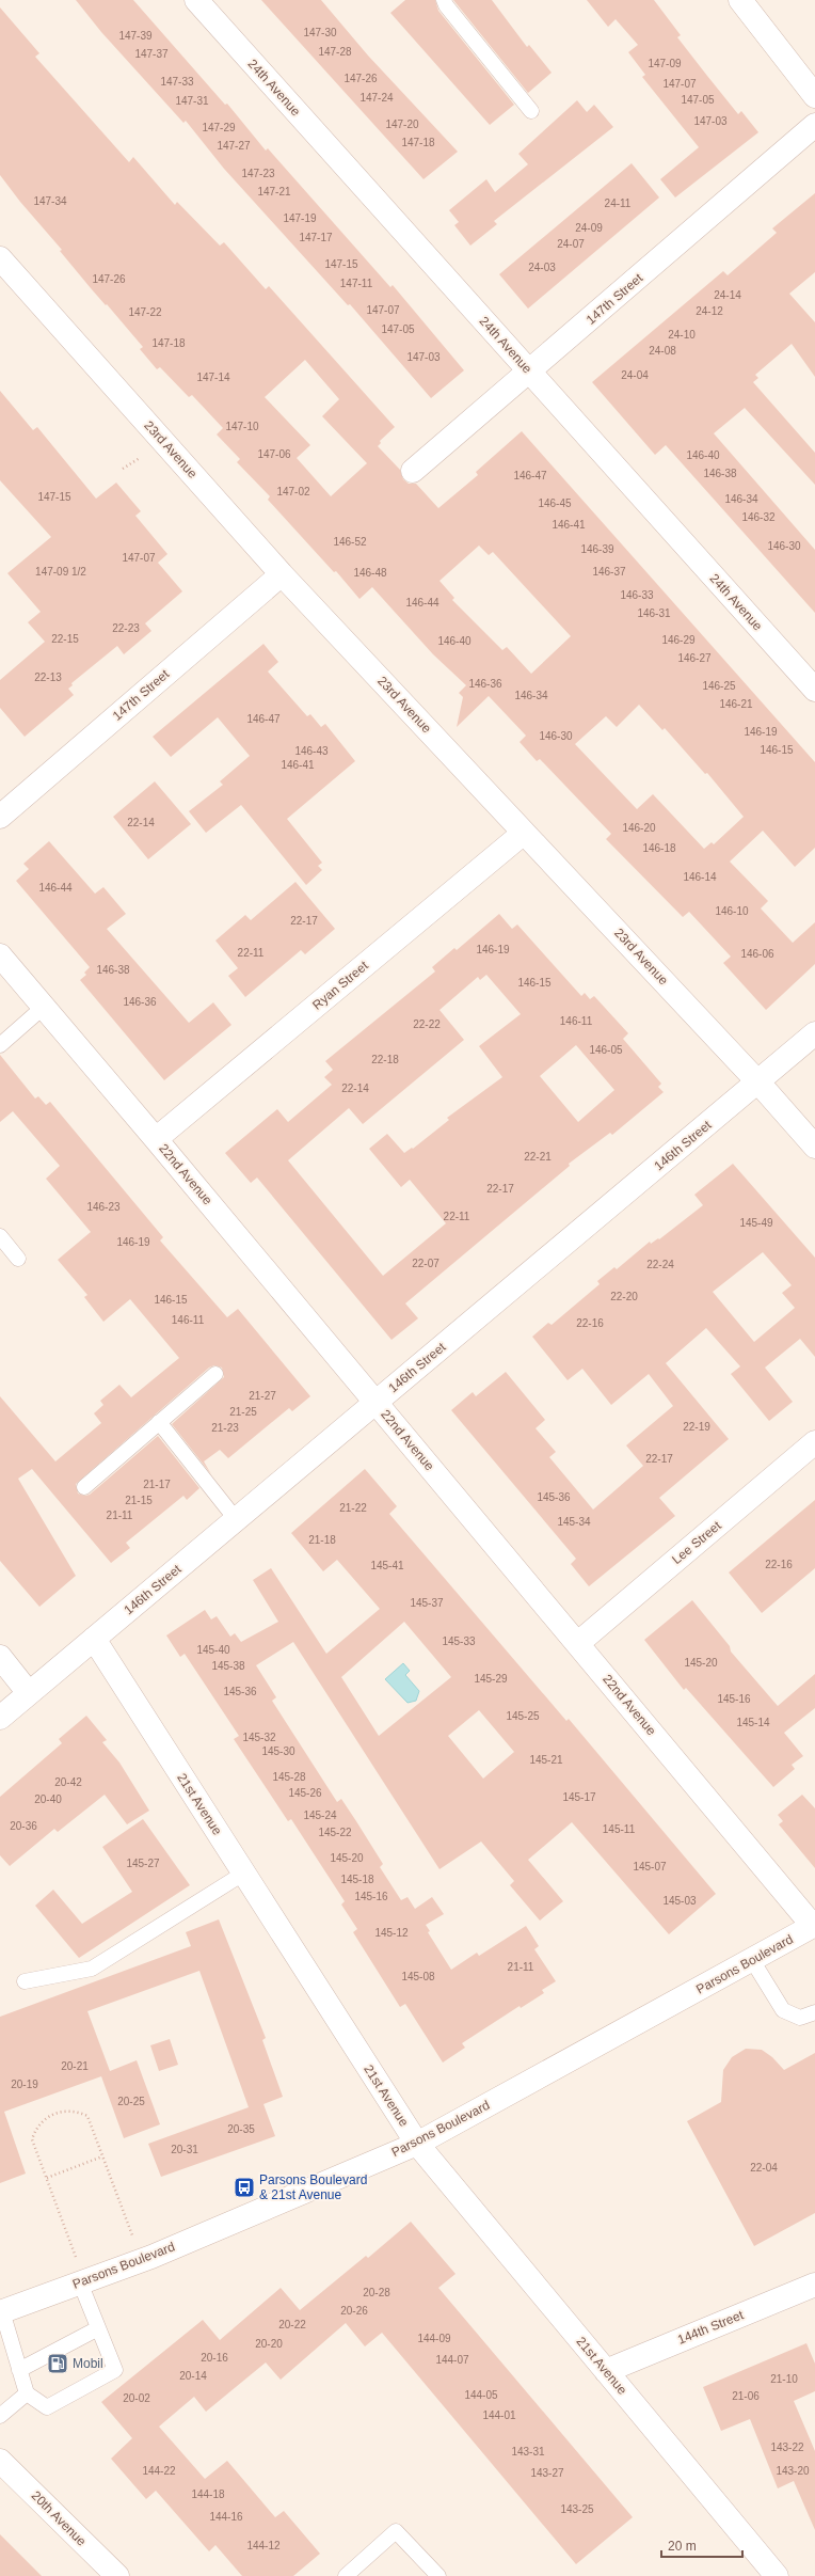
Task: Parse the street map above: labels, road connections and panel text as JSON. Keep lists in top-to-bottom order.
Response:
{
  "streets": {
    "street": [
      "24th Avenue",
      "147th Street",
      "23rd Avenue",
      "Ryan Street",
      "146th Street",
      "22nd Avenue",
      "Lee Street",
      "21st Avenue",
      "Parsons Boulevard",
      "144th Street",
      "20th Avenue"
    ]
  },
  "crossings": [
    ["24th Avenue", "147th Street"],
    ["147th Street", "23rd Avenue"],
    ["23rd Avenue", "Ryan Street"],
    ["23rd Avenue", "146th Street"],
    ["Ryan Street", "22nd Avenue"],
    ["146th Street", "22nd Avenue"],
    ["146th Street", "21st Avenue"],
    ["22nd Avenue", "Lee Street"],
    ["22nd Avenue", "Parsons Boulevard"],
    ["21st Avenue", "Parsons Boulevard"],
    ["21st Avenue", "144th Street"]
  ],
  "places": {
    "bus stop": ["Parsons Boulevard & 21st Avenue"],
    "fuel station": ["Mobil"]
  },
  "house_numbers": [
    "147-30",
    "147-39",
    "147-28",
    "147-37",
    "147-09",
    "147-26",
    "147-33",
    "147-07",
    "147-24",
    "147-05",
    "147-31",
    "147-03",
    "147-20",
    "147-29",
    "147-18",
    "147-27",
    "147-23",
    "147-21",
    "147-34",
    "24-11",
    "147-19",
    "24-09",
    "147-17",
    "24-07",
    "147-15",
    "24-03",
    "147-26",
    "147-11",
    "24-14",
    "147-07",
    "24-12",
    "147-22",
    "147-05",
    "24-10",
    "147-18",
    "24-08",
    "147-03",
    "24-04",
    "147-14",
    "147-10",
    "147-06",
    "146-40",
    "146-38",
    "146-47",
    "147-02",
    "147-15",
    "146-34",
    "146-45",
    "146-32",
    "146-41",
    "146-52",
    "146-30",
    "146-39",
    "147-07",
    "147-09 1/2",
    "146-37",
    "146-48",
    "146-33",
    "146-44",
    "146-31",
    "22-23",
    "22-15",
    "146-29",
    "146-40",
    "146-27",
    "22-13",
    "146-36",
    "146-25",
    "146-34",
    "146-21",
    "146-47",
    "146-19",
    "146-30",
    "146-15",
    "146-43",
    "146-41",
    "22-14",
    "146-20",
    "146-18",
    "146-14",
    "146-44",
    "146-10",
    "22-17",
    "146-19",
    "22-11",
    "146-06",
    "146-38",
    "146-15",
    "146-36",
    "146-11",
    "22-22",
    "146-05",
    "22-18",
    "22-14",
    "22-21",
    "22-17",
    "146-23",
    "22-11",
    "145-49",
    "146-19",
    "22-07",
    "22-24",
    "22-20",
    "146-15",
    "146-11",
    "22-16",
    "21-27",
    "21-25",
    "22-19",
    "21-23",
    "22-17",
    "21-17",
    "145-36",
    "21-15",
    "21-22",
    "21-11",
    "145-34",
    "21-18",
    "22-16",
    "145-41",
    "145-37",
    "145-33",
    "145-40",
    "145-20",
    "145-38",
    "145-29",
    "145-36",
    "145-16",
    "145-25",
    "145-14",
    "145-32",
    "145-30",
    "145-21",
    "145-28",
    "20-42",
    "145-26",
    "145-17",
    "20-40",
    "145-24",
    "20-36",
    "145-11",
    "145-22",
    "145-20",
    "145-27",
    "145-07",
    "145-18",
    "145-16",
    "145-03",
    "145-12",
    "21-11",
    "145-08",
    "20-21",
    "20-19",
    "20-25",
    "20-35",
    "20-31",
    "22-04",
    "20-28",
    "20-26",
    "20-22",
    "144-09",
    "20-20",
    "20-16",
    "144-07",
    "20-14",
    "21-10",
    "144-05",
    "21-06",
    "20-02",
    "144-01",
    "143-22",
    "143-31",
    "144-22",
    "143-20",
    "143-27",
    "144-18",
    "143-25",
    "144-16",
    "144-12"
  ],
  "scale_bar": "20 m"
}
